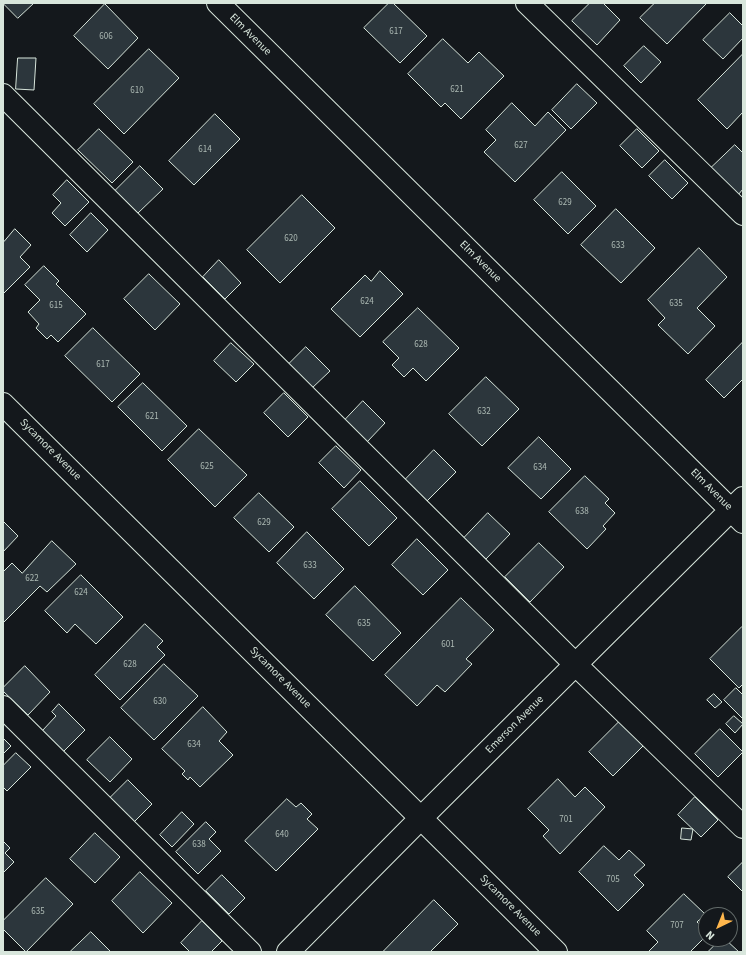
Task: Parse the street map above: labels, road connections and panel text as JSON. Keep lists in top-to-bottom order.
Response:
{
  "streets": {
    "street": ["Elm Avenue", "Sycamore Avenue", "Emerson Avenue"]
  },
  "crossings": [
    ["Elm Avenue", "Emerson Avenue"],
    ["Sycamore Avenue", "Emerson Avenue"]
  ],
  "house_numbers": [
    "617",
    "606",
    "621",
    "610",
    "627",
    "614",
    "629",
    "620",
    "633",
    "624",
    "635",
    "615",
    "628",
    "617",
    "632",
    "621",
    "625",
    "634",
    "638",
    "629",
    "633",
    "622",
    "624",
    "635",
    "601",
    "628",
    "630",
    "634",
    "701",
    "640",
    "638",
    "705",
    "635",
    "707"
  ],
  "north": "bottom left"
}
